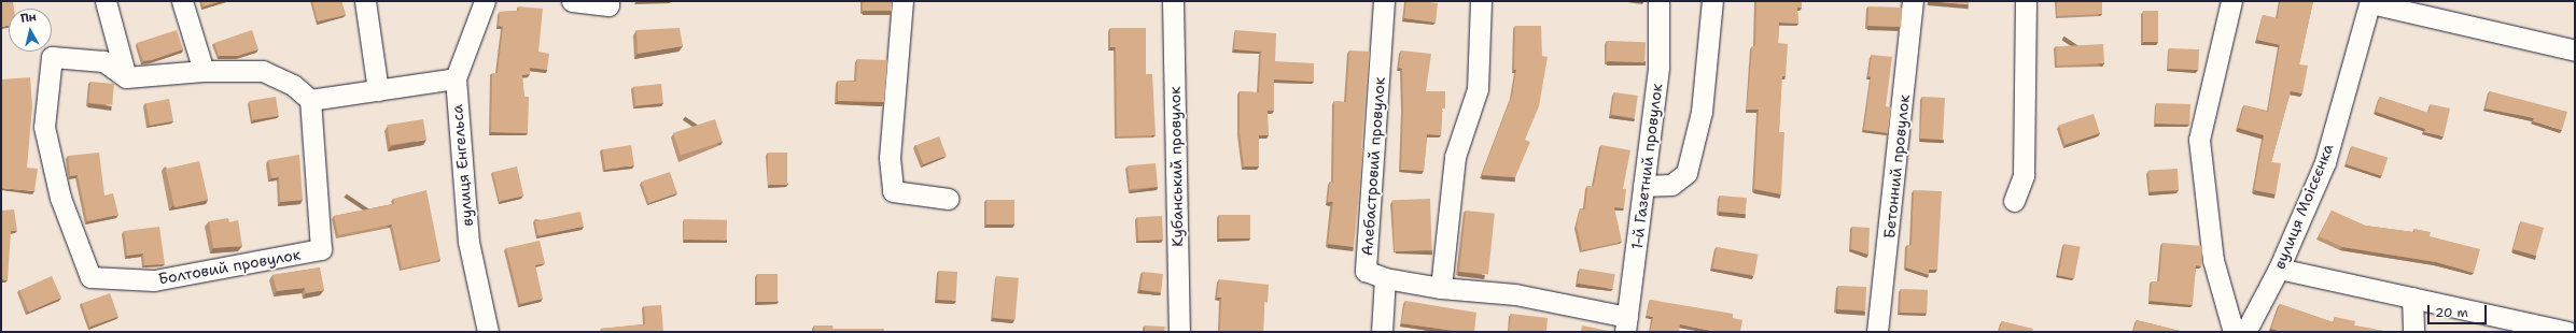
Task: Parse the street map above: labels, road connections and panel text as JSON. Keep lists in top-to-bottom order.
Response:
{
  "streets": {
    "street": [
      "вулиця Енгельса",
      "Кубанський провулок",
      "Алебастровий провулок",
      "1-й Газетний провулок",
      "Бетонний провулок",
      "вулиця Моісєєнка",
      "Болтовий провулок"
    ]
  },
  "crossings": [
    ["Алебастровий провулок", "1-й Газетний провулок"]
  ],
  "scale_bar": "20 m",
  "north": "top"
}
